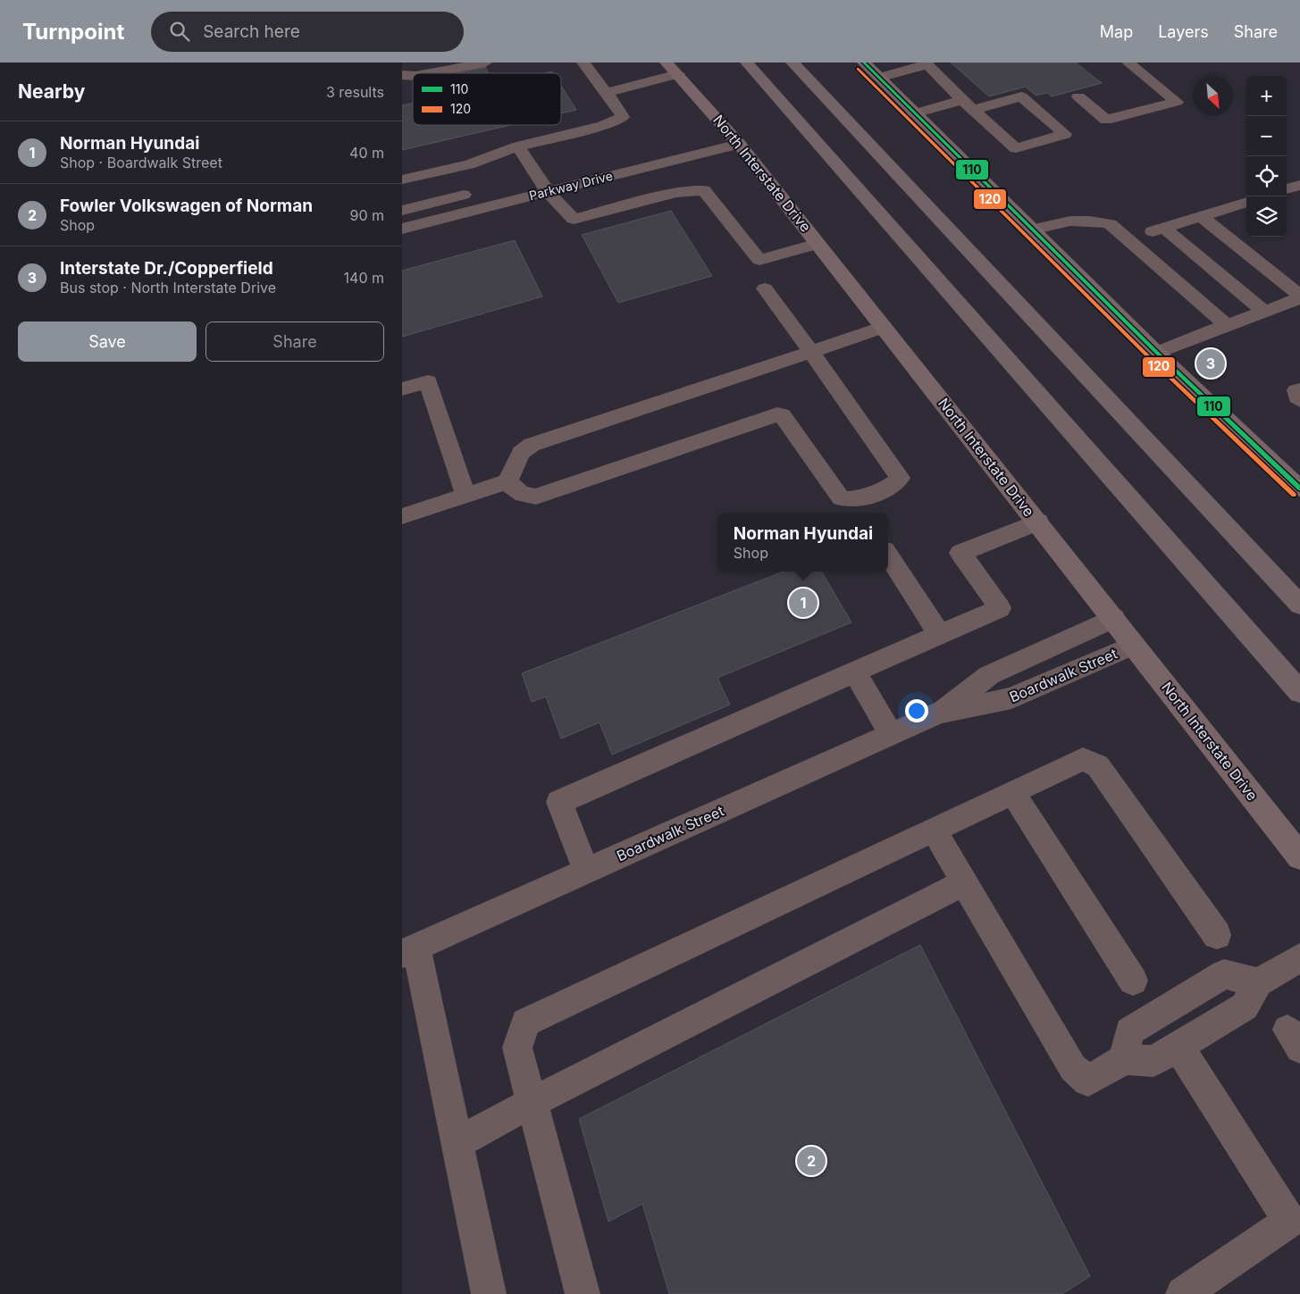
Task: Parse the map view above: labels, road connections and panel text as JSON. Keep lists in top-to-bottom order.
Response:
{
  "streets": {
    "main road": ["North Interstate Drive"],
    "street": ["Parkway Drive", "Boardwalk Street"]
  },
  "crossings": [
    ["North Interstate Drive", "Parkway Drive"],
    ["North Interstate Drive", "Boardwalk Street"]
  ],
  "lines": ["transit line 110", "transit line 120"],
  "legend": ["110", "120"],
  "north": "bottom right",
  "page": {
    "header": "Turnpoint",
    "search": "Search here",
    "nav": ["Map", "Layers", "Share"],
    "heading": ["Nearby", "3 results"],
    "map_buttons": ["+", "−"],
    "list": [
      {
        "mark": "1",
        "name": "Norman Hyundai",
        "note": "Shop · Boardwalk Street",
        "value": "40 m"
      },
      {
        "mark": "2",
        "name": "Fowler Volkswagen of Norman",
        "note": "Shop",
        "value": "90 m"
      },
      {
        "mark": "3",
        "name": "Interstate Dr./Copperfield",
        "note": "Bus stop · North Interstate Drive",
        "value": "140 m"
      }
    ],
    "buttons": ["Save", "Share"],
    "pins": ["3", "1", "2"],
    "popup": ["Norman Hyundai", "Shop"]
  }
}
